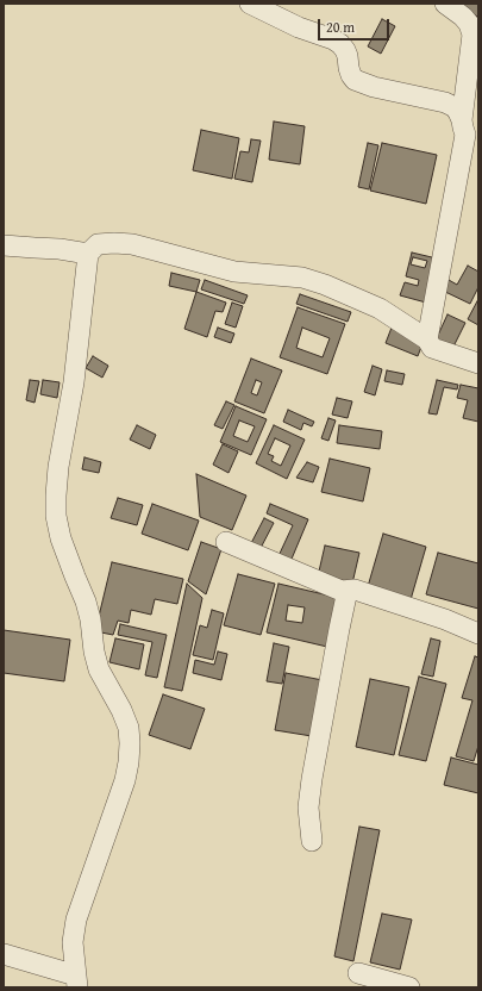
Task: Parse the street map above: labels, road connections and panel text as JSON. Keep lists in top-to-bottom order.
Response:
{
  "scale_bar": "20 m"
}
